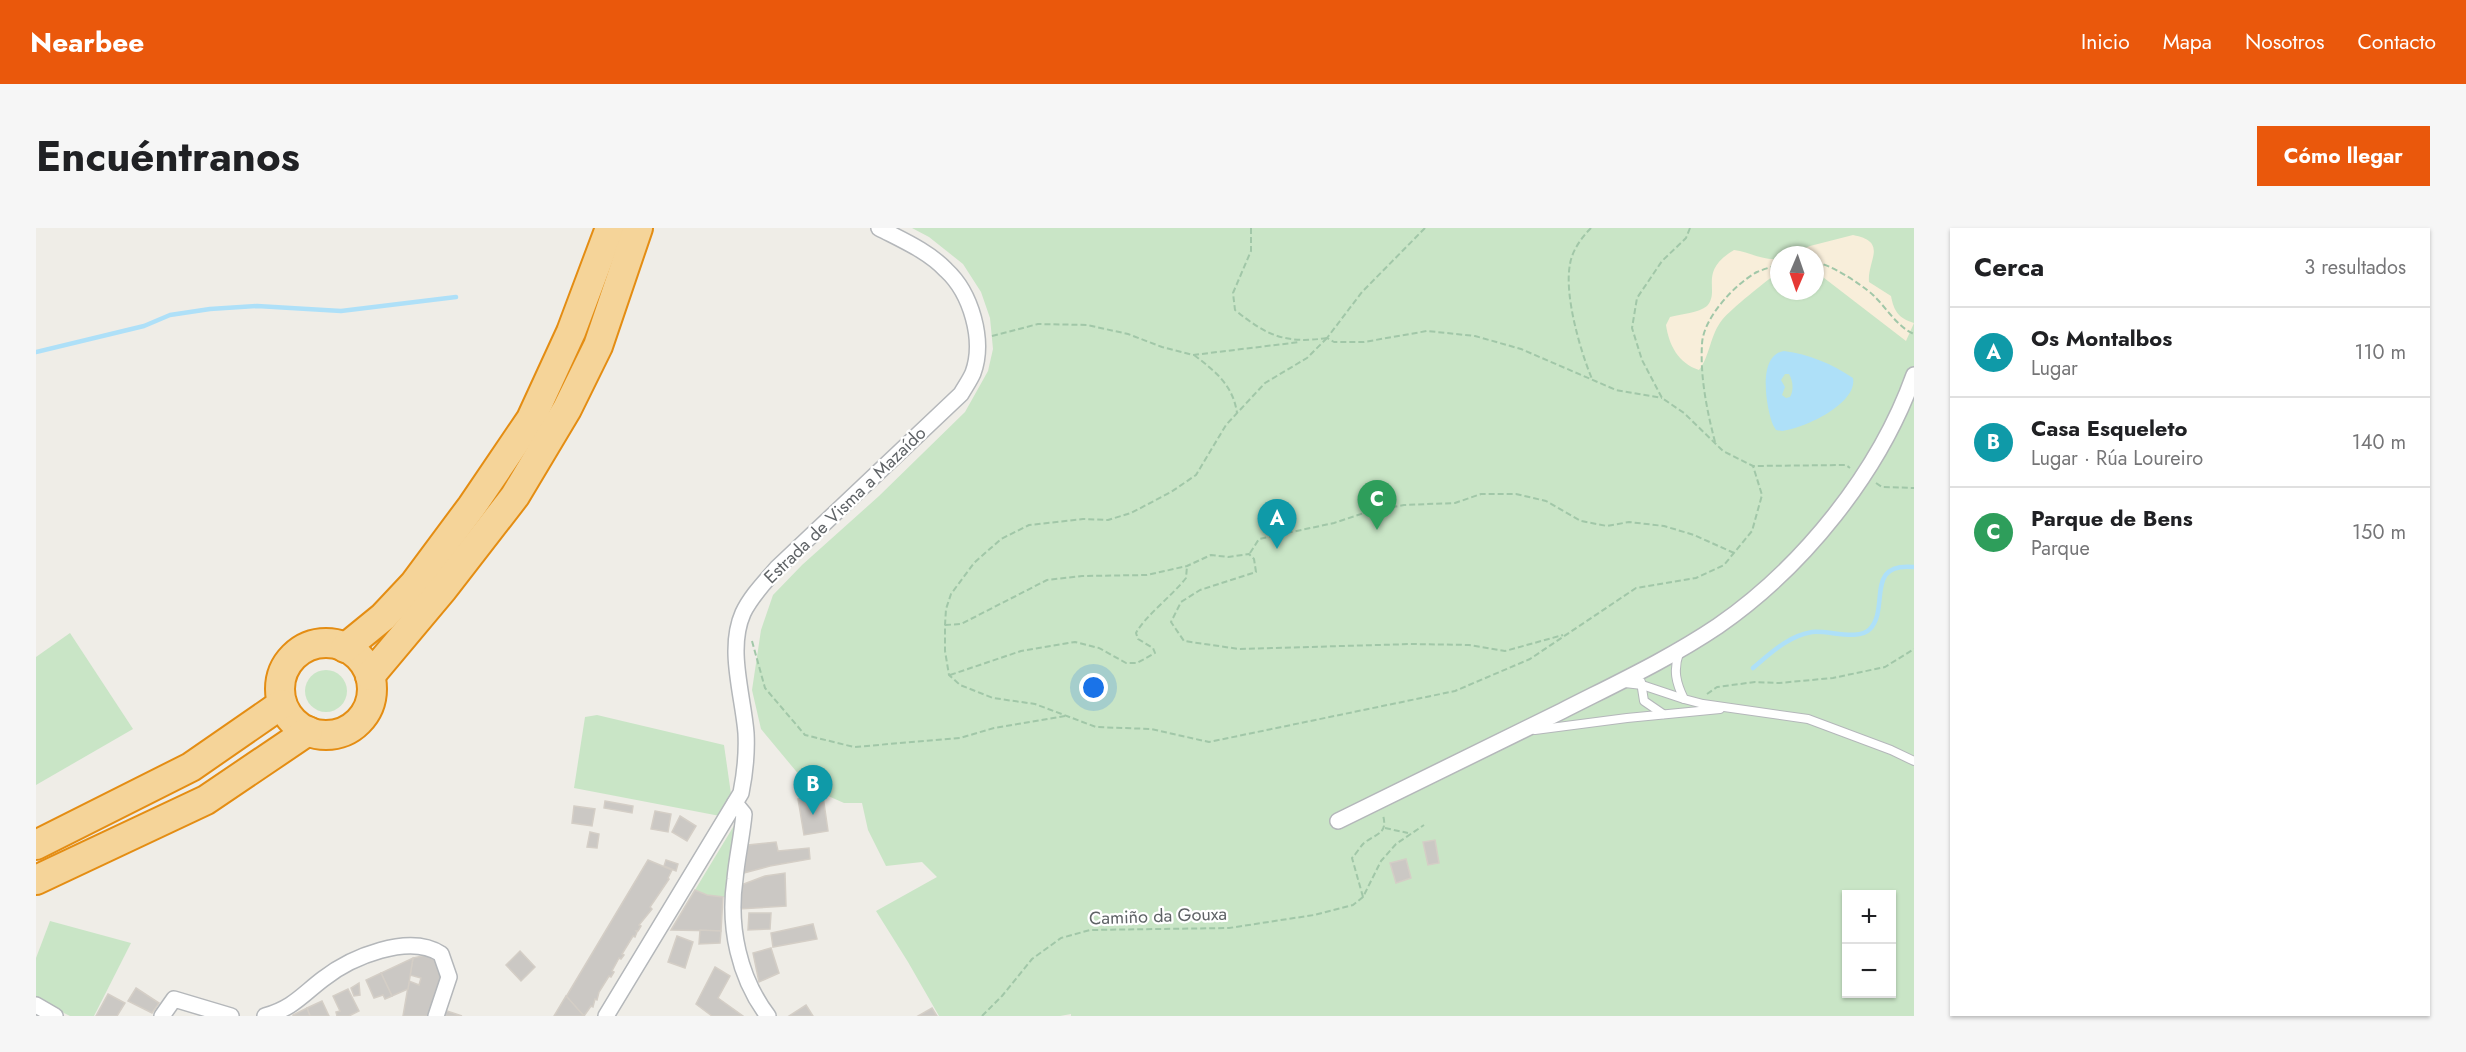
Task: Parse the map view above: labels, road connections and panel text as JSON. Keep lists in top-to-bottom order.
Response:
{
  "streets": {
    "street": ["Estrada de Visma a Mazaído"],
    "path": ["Camiño da Gouxa"]
  },
  "north": "bottom",
  "page": {
    "header": "Nearbee",
    "nav": [
      "Inicio",
      "Mapa",
      "Nosotros",
      "Contacto"
    ],
    "title": "Encuéntranos",
    "buttons": "Cómo llegar",
    "heading": ["Cerca", "3 resultados"],
    "list": [
      {
        "mark": "A",
        "name": "Os Montalbos",
        "note": "Lugar",
        "value": "110 m"
      },
      {
        "mark": "B",
        "name": "Casa Esqueleto",
        "note": "Lugar · Rúa Loureiro",
        "value": "140 m"
      },
      {
        "mark": "C",
        "name": "Parque de Bens",
        "note": "Parque",
        "value": "150 m"
      }
    ],
    "pins": ["C", "A", "B"],
    "map_buttons": ["+", "−"]
  }
}
